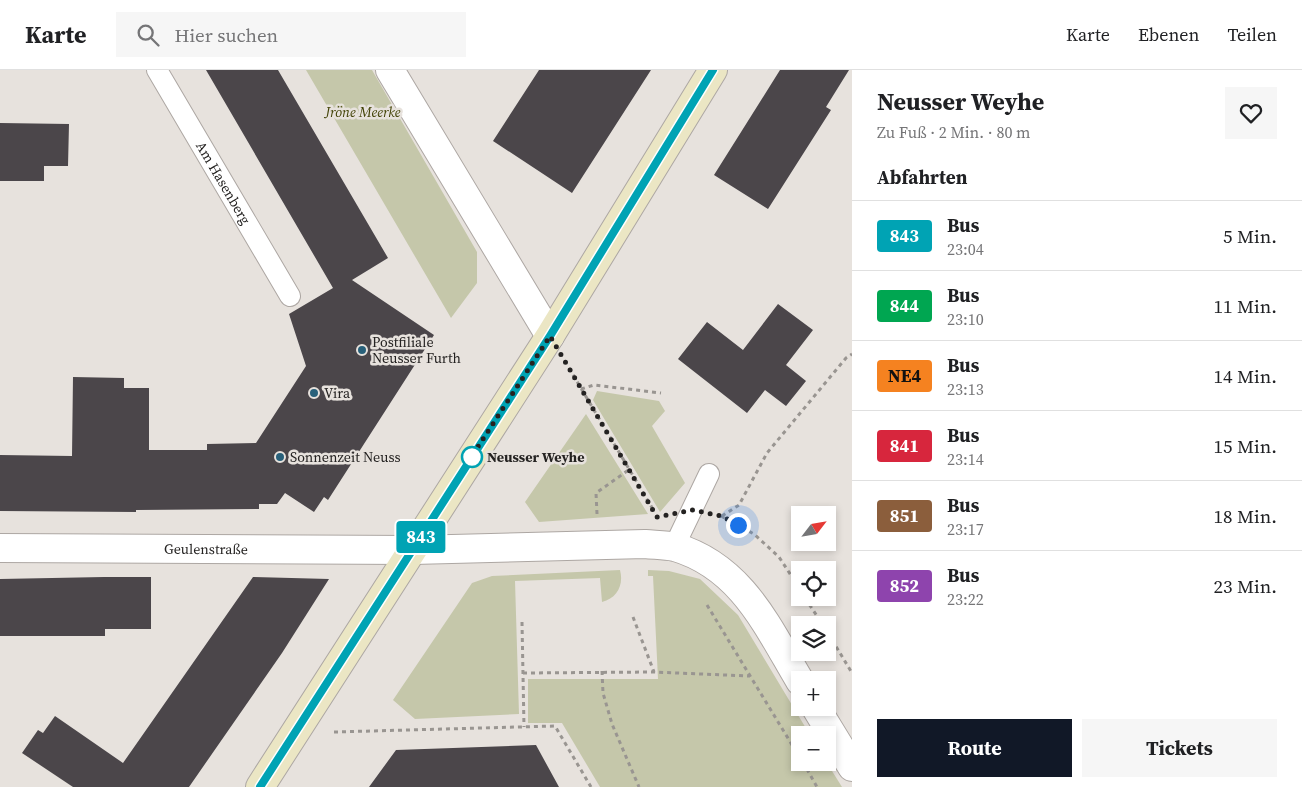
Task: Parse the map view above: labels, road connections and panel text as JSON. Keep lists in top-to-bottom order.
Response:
{
  "streets": {
    "street": ["Geulenstraße"],
    "lane": ["Am Hasenberg"]
  },
  "parks": ["Jröne Meerke"],
  "places": [
    "Postfiliale Neusser Furth",
    "Vira",
    "Sonnenzeit Neuss",
    "Neusser Weyhe"
  ],
  "lines": ["bus line 843"],
  "north": "top right",
  "page": {
    "header": "Karte",
    "search": "Hier suchen",
    "nav": ["Karte", "Ebenen", "Teilen"],
    "on_map": "843",
    "heading": [
      ["Neusser Weyhe", "Zu Fuß · 2 Min. · 80 m"],
      "Abfahrten"
    ],
    "list": [
      {
        "mark": "843",
        "name": "Bus",
        "note": "23:04",
        "value": "5 Min."
      },
      {
        "mark": "844",
        "name": "Bus",
        "note": "23:10",
        "value": "11 Min."
      },
      {
        "mark": "NE4",
        "name": "Bus",
        "note": "23:13",
        "value": "14 Min."
      },
      {
        "mark": "841",
        "name": "Bus",
        "note": "23:14",
        "value": "15 Min."
      },
      {
        "mark": "851",
        "name": "Bus",
        "note": "23:17",
        "value": "18 Min."
      },
      {
        "mark": "852",
        "name": "Bus",
        "note": "23:22",
        "value": "23 Min."
      }
    ],
    "map_buttons": ["+", "−"],
    "buttons": ["Route", "Tickets"]
  }
}
